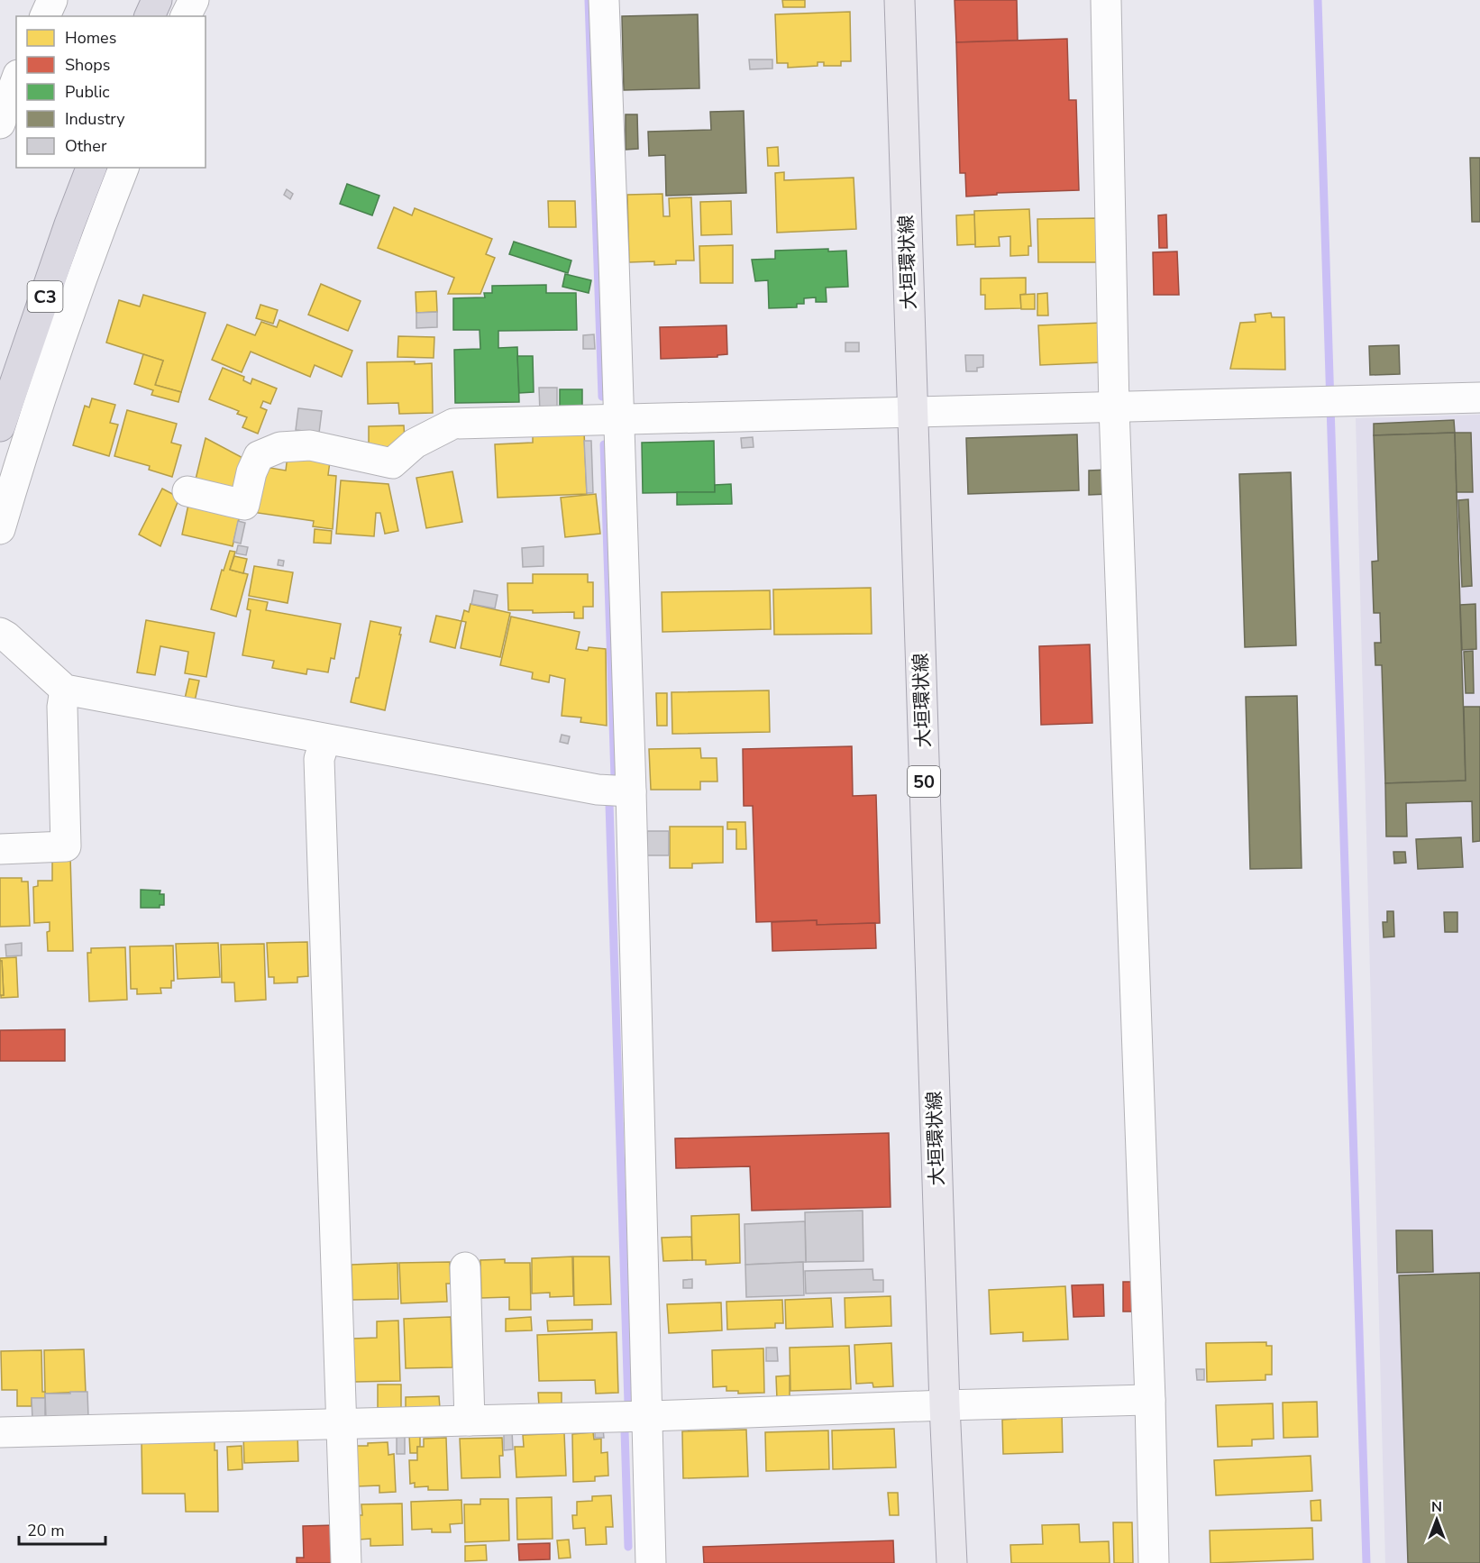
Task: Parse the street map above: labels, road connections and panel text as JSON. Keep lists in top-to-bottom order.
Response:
{
  "streets": {
    "highway": ["C3"],
    "main road": ["大垣環状線", "50"]
  },
  "legend": [
    "Homes",
    "Shops",
    "Public",
    "Industry",
    "Other"
  ],
  "scale_bar": "20 m",
  "north": "top"
}
